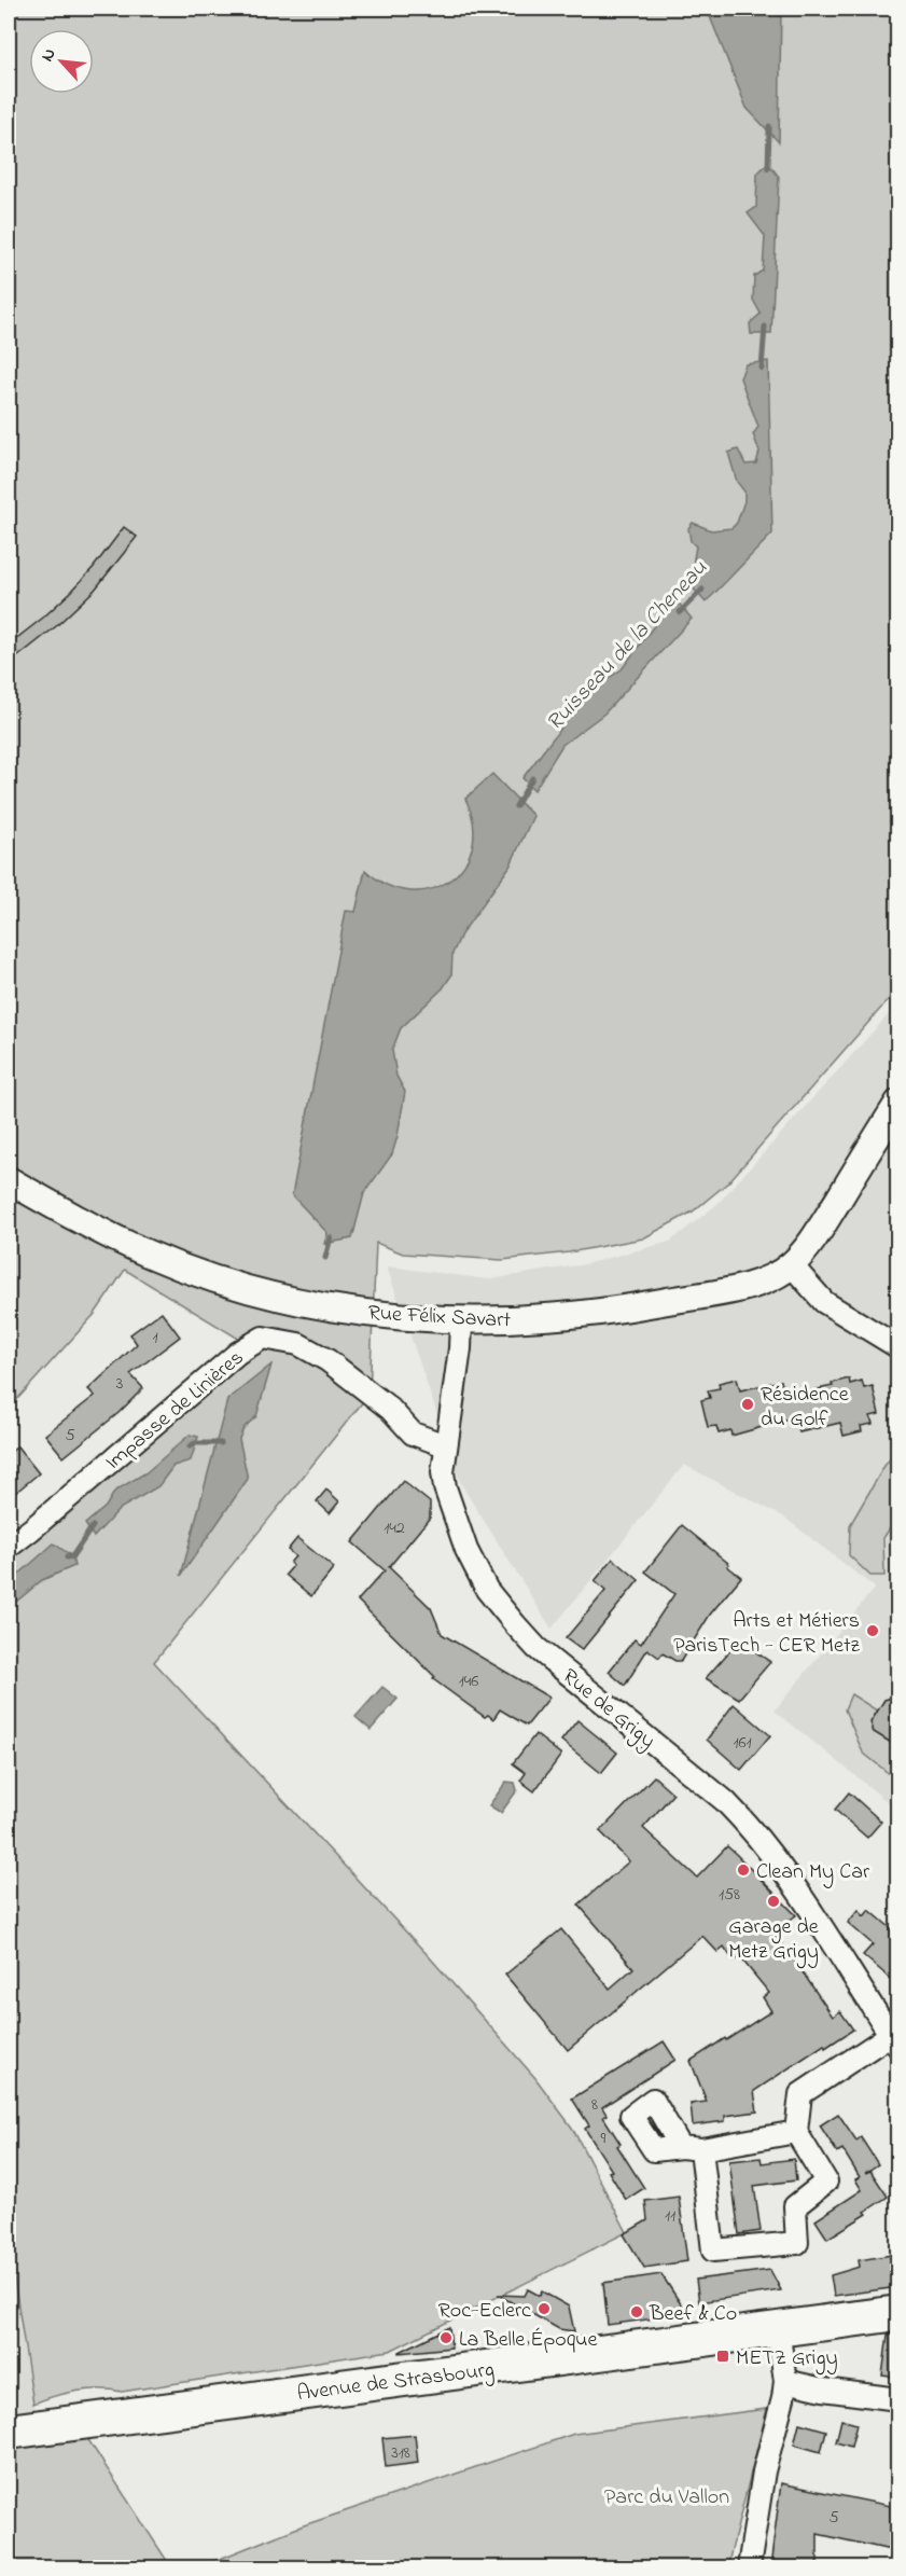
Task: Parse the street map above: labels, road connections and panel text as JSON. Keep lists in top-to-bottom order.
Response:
{
  "streets": {
    "main road": ["Avenue de Strasbourg"],
    "street": ["Rue Félix Savart", "Impasse de Linières", "Rue de Grigy"]
  },
  "crossings": [
    ["Rue Félix Savart", "Rue de Grigy"],
    ["Impasse de Linières", "Rue de Grigy"]
  ],
  "water": ["Ruisseau de la Cheneau"],
  "parks": ["Parc du Vallon"],
  "places": {
    "other": [
      "Résidence du Golf",
      "Arts et Métiers ParisTech - CER Metz",
      "Clean My Car",
      "Garage de Metz Grigy",
      "Roc-Eclerc",
      "Beef & Co",
      "La Belle Époque"
    ],
    "transit": ["METZ Grigy"]
  },
  "house_numbers": [
    "1",
    "3",
    "5",
    "142",
    "146",
    "161",
    "158",
    "8",
    "9",
    "11",
    "318",
    "5"
  ],
  "north": "top left"
}
